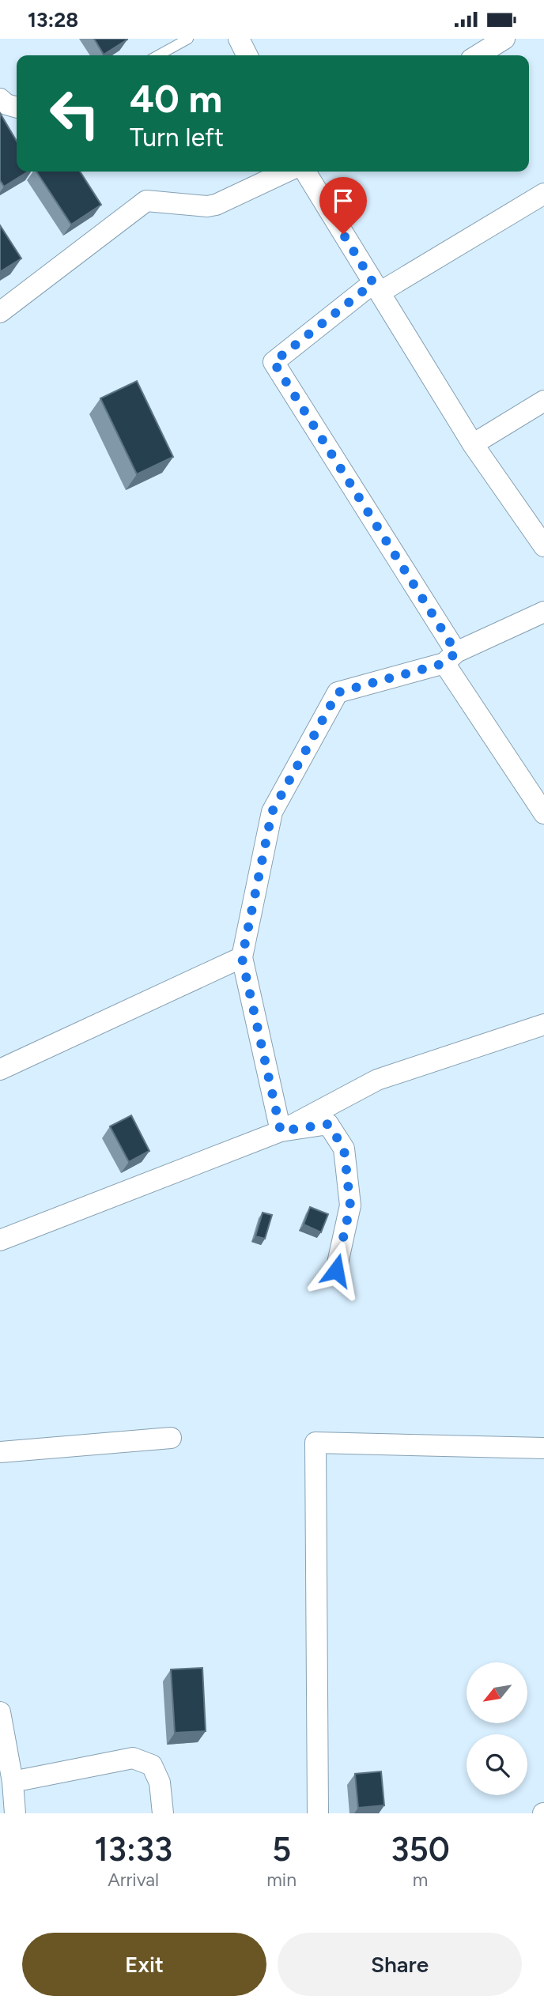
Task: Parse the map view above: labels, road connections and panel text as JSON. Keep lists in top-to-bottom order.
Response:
{
  "north": "bottom left",
  "page": {
    "status": "13:28",
    "turn": ["40 m", "Turn left"],
    "eta": [
      "13:33",
      "Arrival",
      "5",
      "min",
      "350",
      "m"
    ],
    "buttons": ["Exit", "Share"]
  }
}
